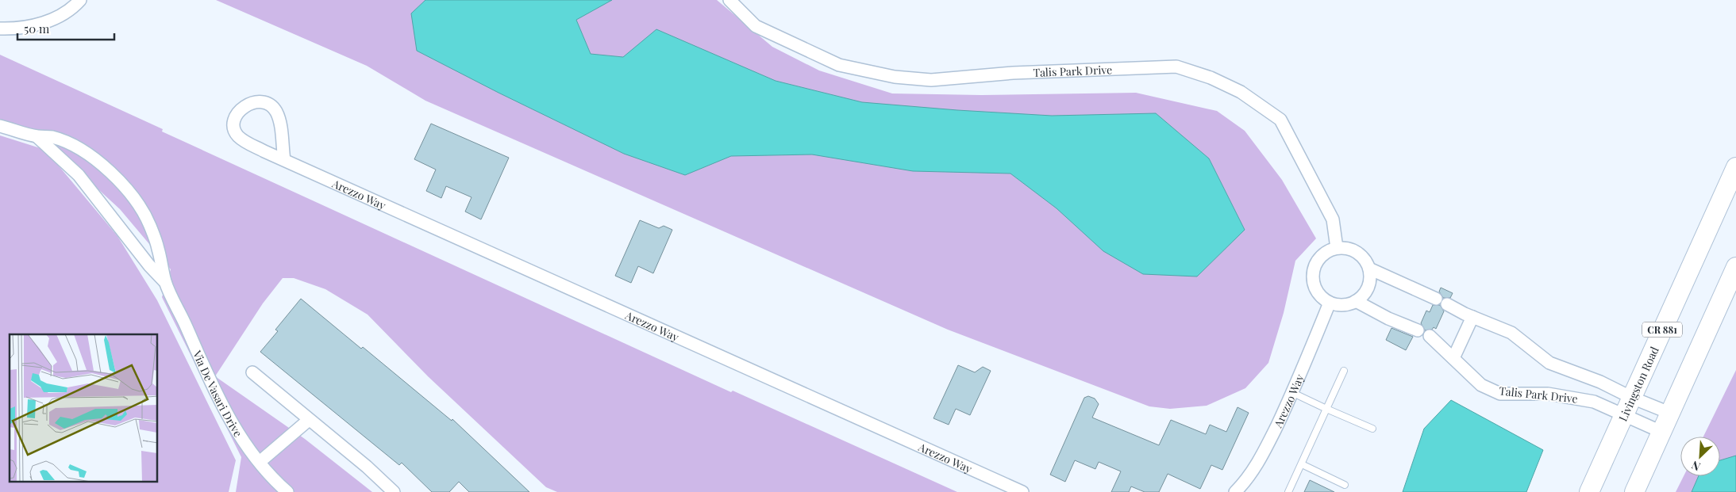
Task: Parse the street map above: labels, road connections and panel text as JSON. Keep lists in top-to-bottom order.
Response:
{
  "streets": {
    "main road": ["CR 881", "Livingston Road"],
    "street": ["Talis Park Drive", "Arezzo Way", "Via De Vasari Drive"]
  },
  "crossings": [
    ["Talis Park Drive", "Arezzo Way"],
    ["Talis Park Drive", "Livingston Road"]
  ],
  "scale_bar": "50 m",
  "north": "bottom left"
}
